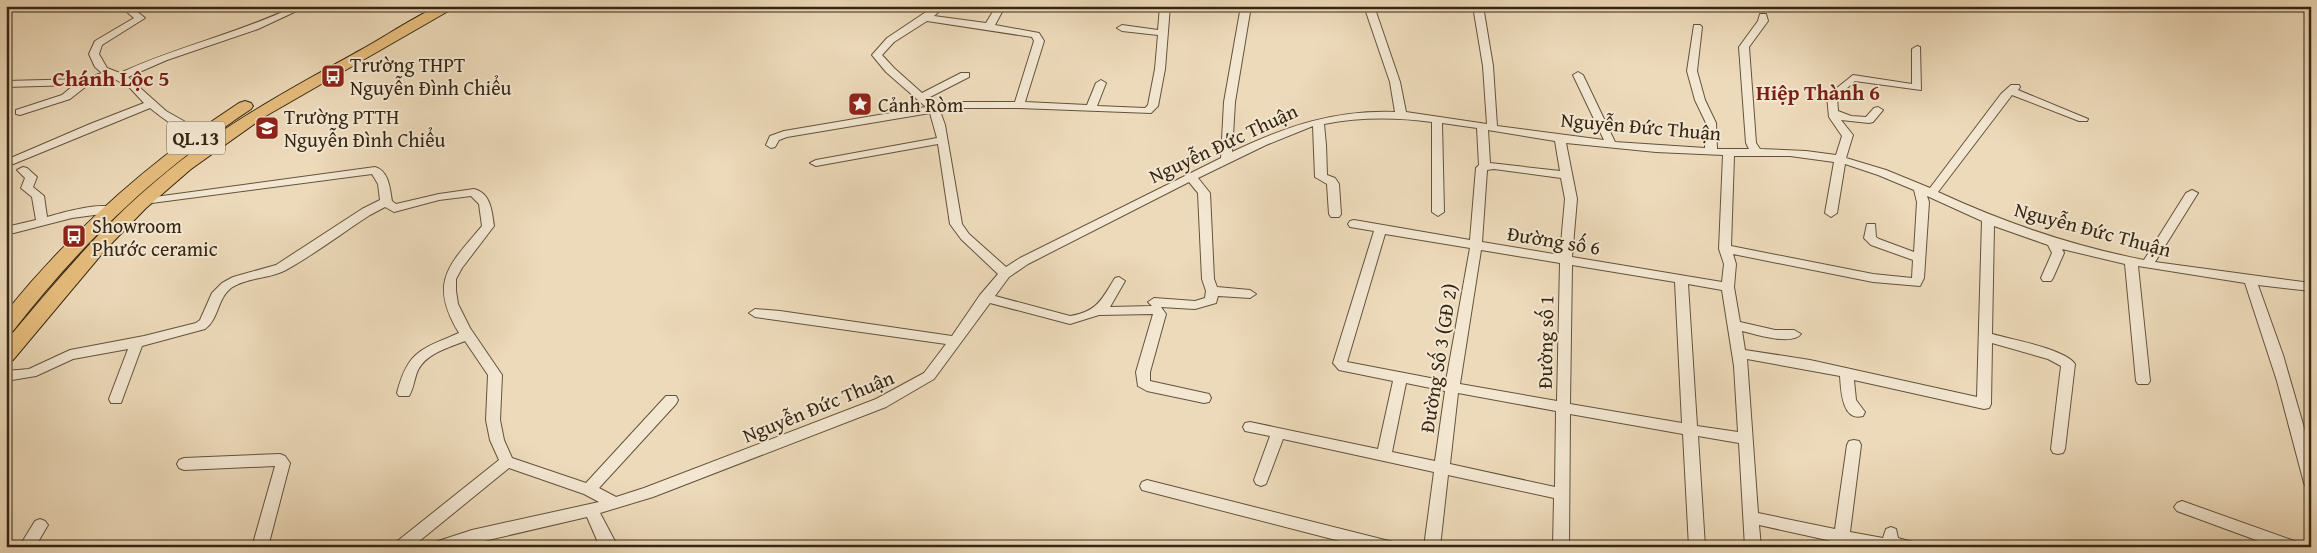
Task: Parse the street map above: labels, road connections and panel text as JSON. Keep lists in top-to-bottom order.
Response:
{
  "streets": {
    "highway": ["QL.13"],
    "street": [
      "Nguyễn Đức Thuận",
      "Đường số 6",
      "Đường số 1",
      "Đường Số 3 (GĐ 2)"
    ]
  },
  "crossings": [
    ["Nguyễn Đức Thuận", "Đường số 1"],
    ["Nguyễn Đức Thuận", "Đường Số 3 (GĐ 2)"],
    ["Đường số 6", "Đường số 1"],
    ["Đường số 6", "Đường Số 3 (GĐ 2)"]
  ],
  "districts": ["Chánh Lộc 5", "Hiệp Thành 6"],
  "places": {
    "bus stop": ["Trường THPT Nguyễn Đình Chiểu", "Showroom Phước ceramic"],
    "place": ["Cảnh Ròm"],
    "school or university": ["Trường PTTH Nguyễn Đình Chiểu"]
  }
}
